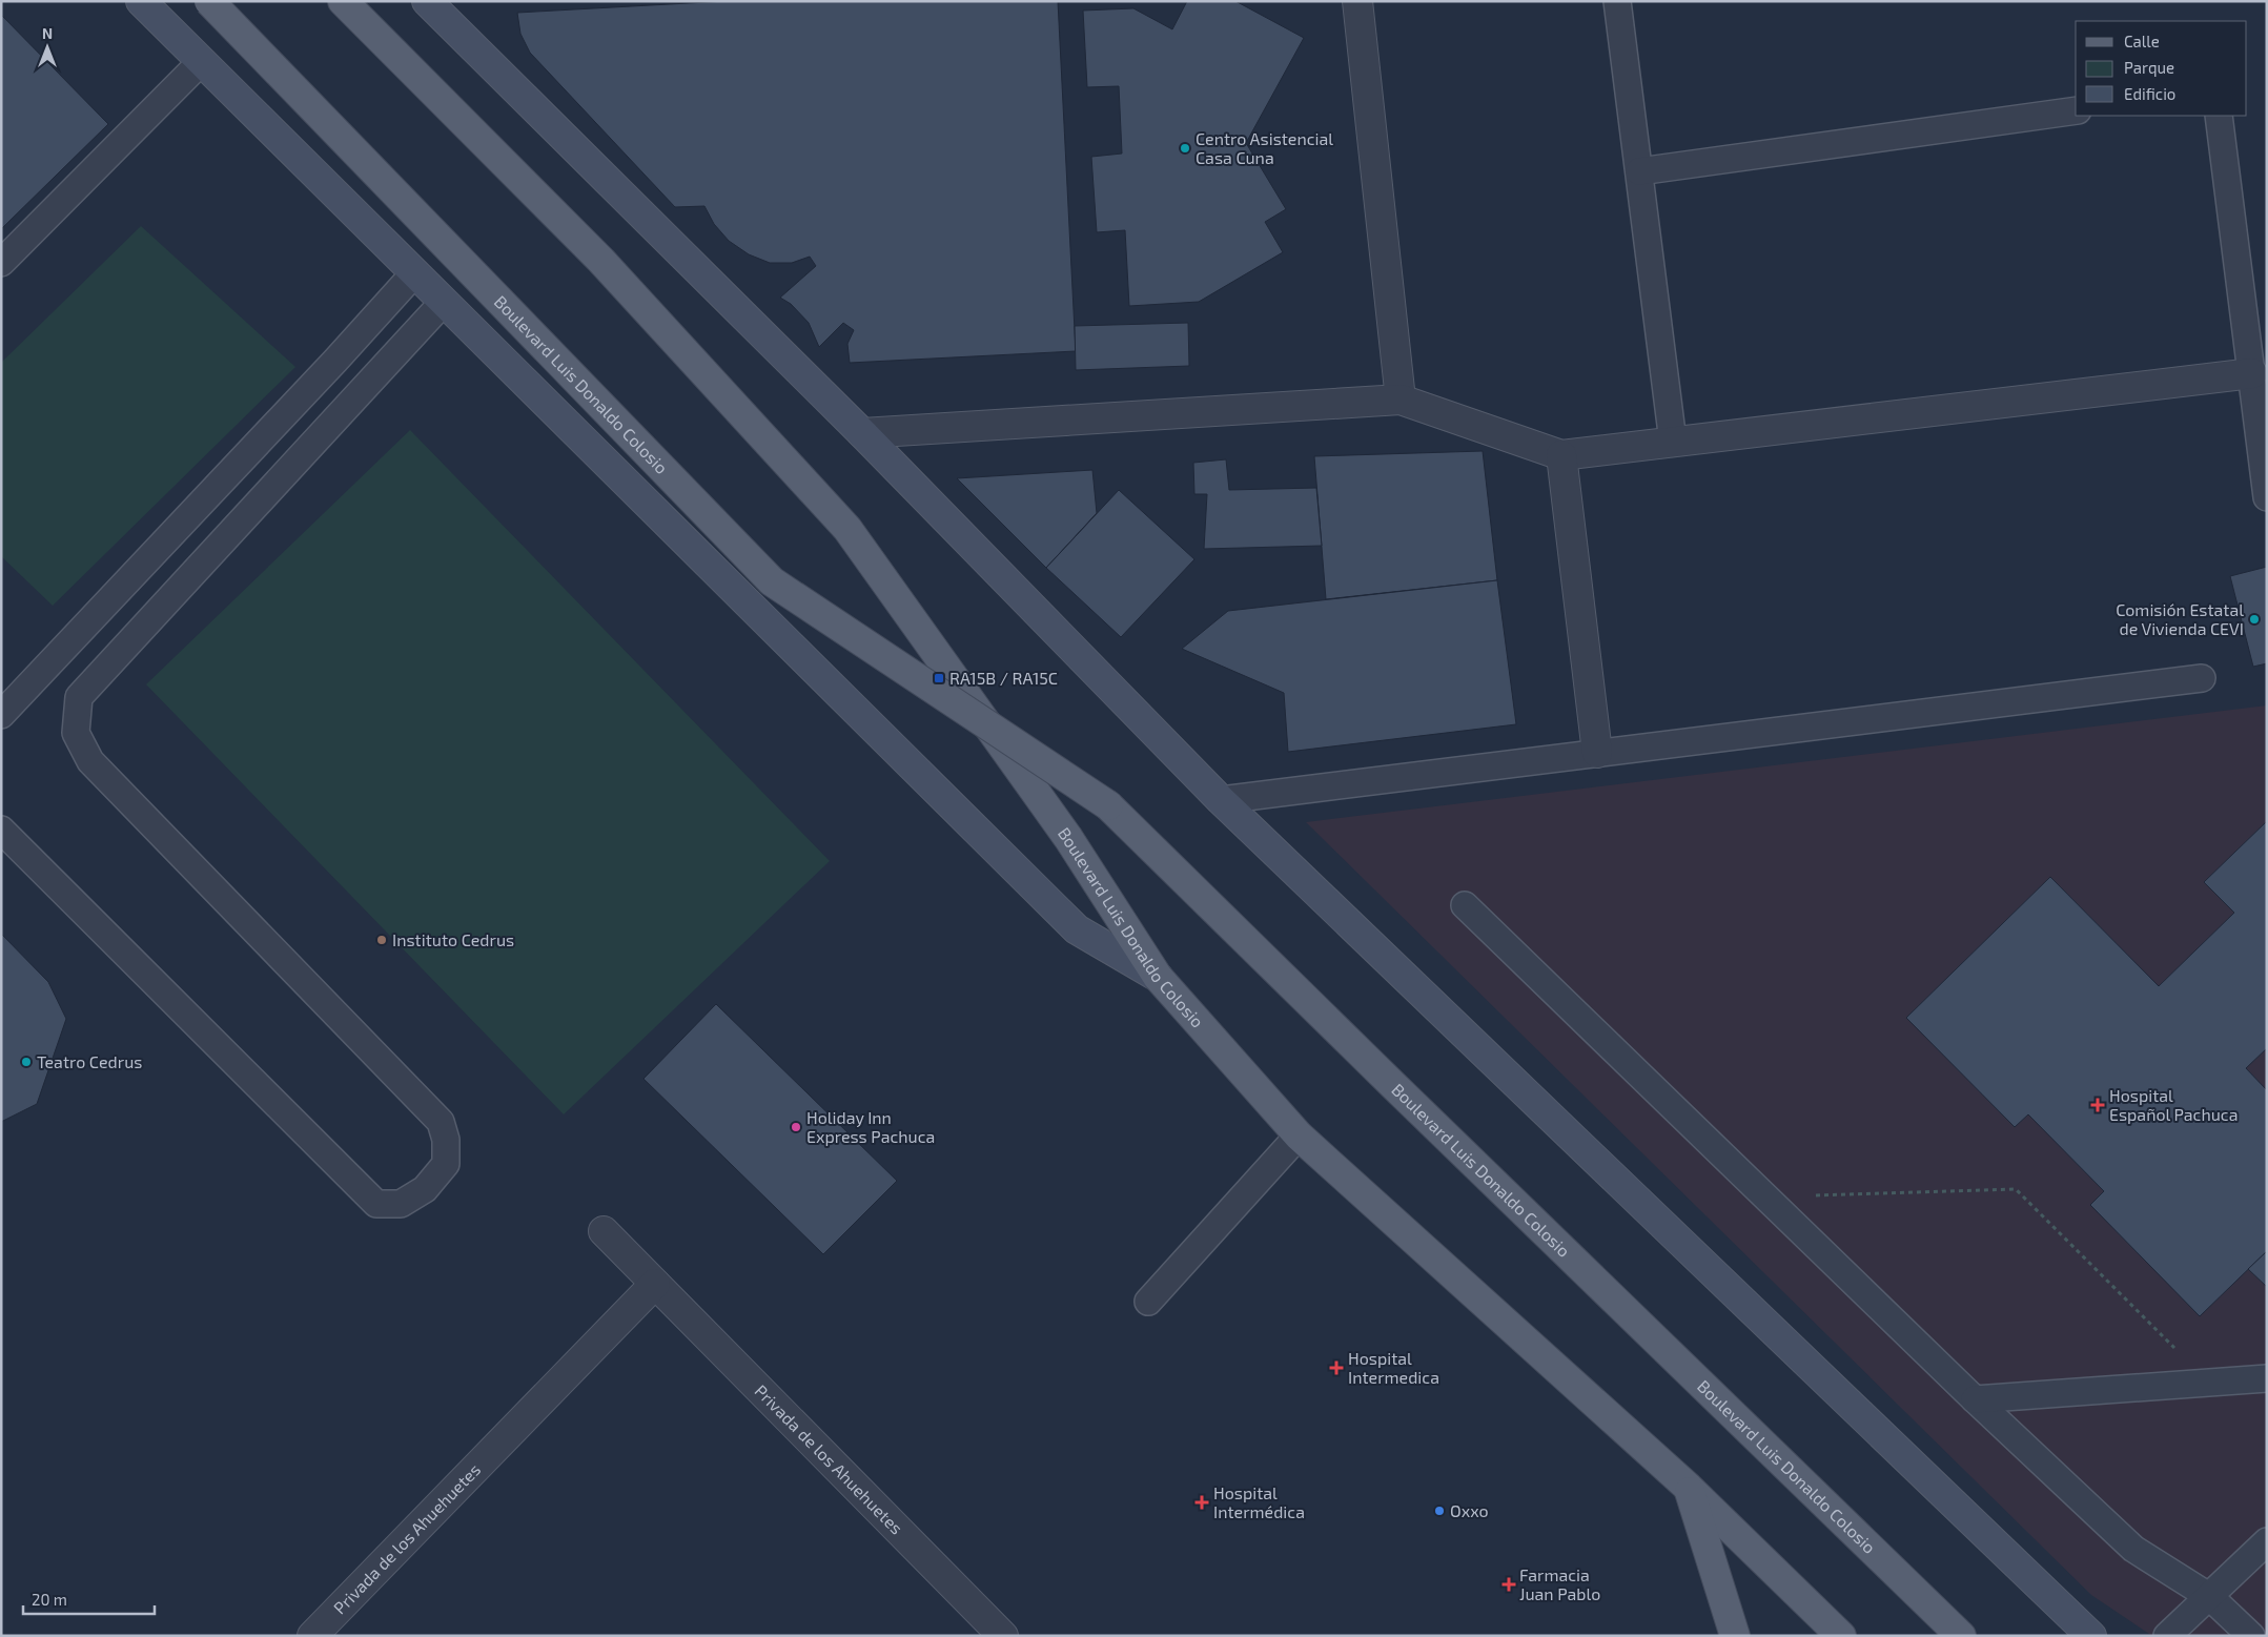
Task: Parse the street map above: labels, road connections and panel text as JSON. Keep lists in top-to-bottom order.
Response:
{
  "streets": {
    "main road": ["Boulevard Luis Donaldo Colosio"],
    "street": ["Privada de los Ahuehuetes"]
  },
  "places": {
    "other": [
      "Centro Asistencial Casa Cuna",
      "Comisión Estatal de Vivienda CEVI",
      "Instituto Cedrus",
      "Teatro Cedrus",
      "Holiday Inn Express Pachuca",
      "Oxxo"
    ],
    "transit": ["RA15B / RA15C"],
    "health": [
      "Hospital Español Pachuca",
      "Hospital Intermedica",
      "Hospital Intermédica",
      "Farmacia Juan Pablo"
    ]
  },
  "legend": ["Calle", "Parque", "Edificio"],
  "scale_bar": "20 m",
  "north": "top"
}
